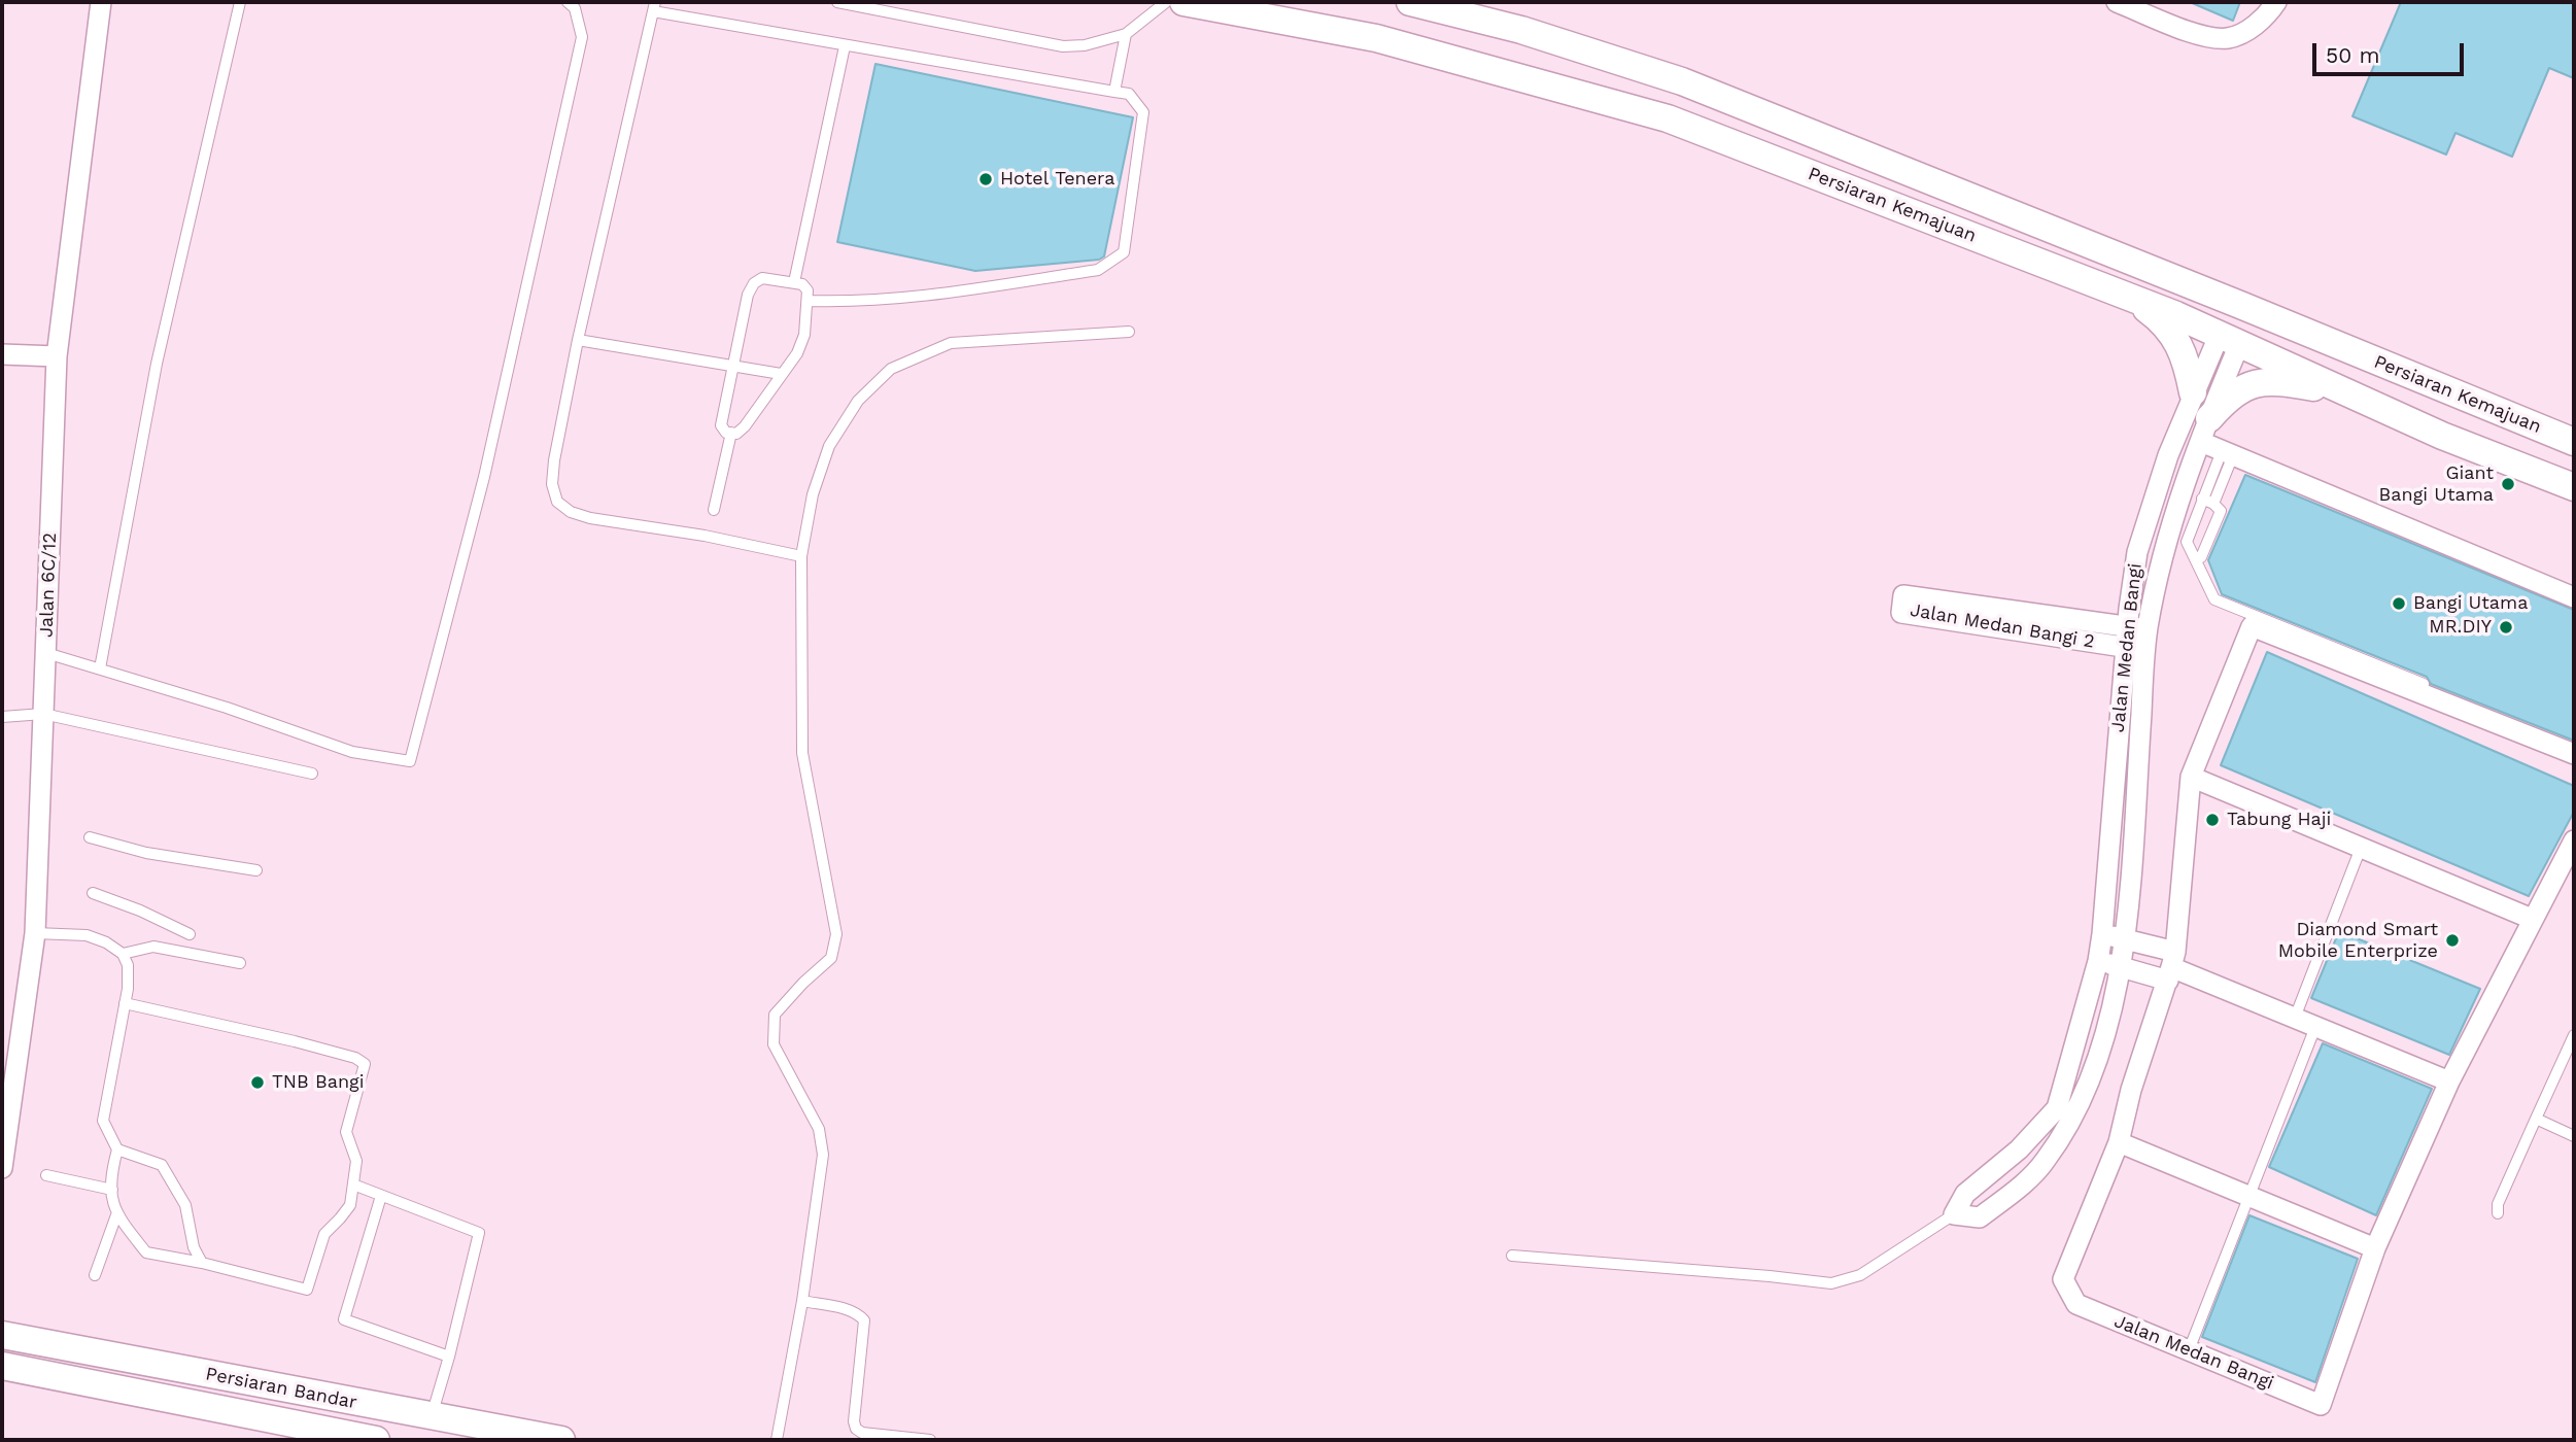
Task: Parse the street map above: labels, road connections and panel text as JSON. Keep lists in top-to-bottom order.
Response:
{
  "streets": {
    "main road": ["Persiaran Kemajuan", "Persiaran Bandar"],
    "street": ["Jalan 6C/12", "Jalan Medan Bangi 2", "Jalan Medan Bangi"]
  },
  "crossings": [
    ["Persiaran Kemajuan", "Jalan Medan Bangi"],
    ["Jalan Medan Bangi 2", "Jalan Medan Bangi"]
  ],
  "places": [
    "Hotel Tenera",
    "Giant Bangi Utama",
    "Bangi Utama",
    "MR.DIY",
    "Tabung Haji",
    "Diamond Smart Mobile Enterprize",
    "TNB Bangi"
  ],
  "scale_bar": "50 m"
}
